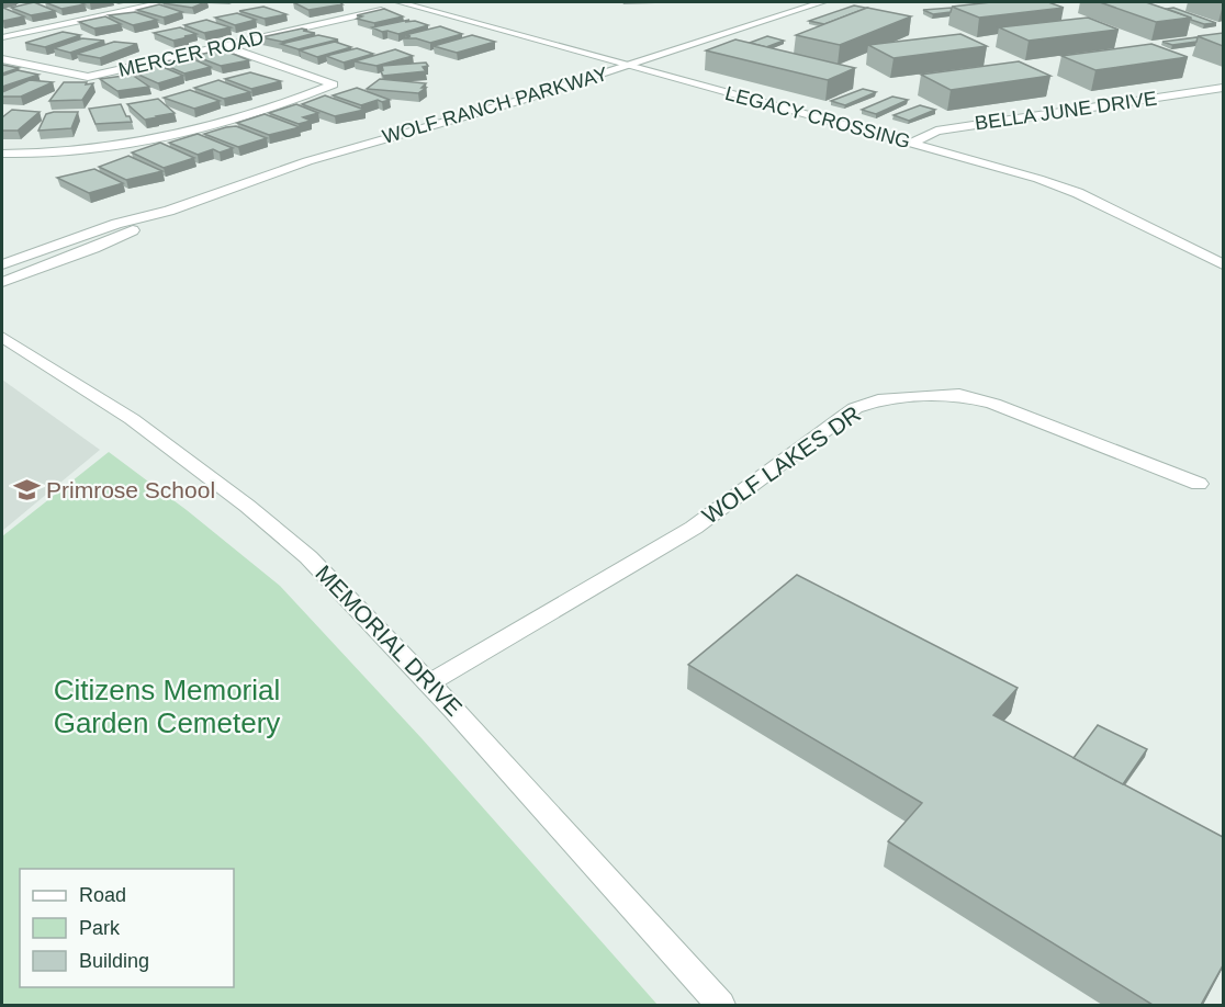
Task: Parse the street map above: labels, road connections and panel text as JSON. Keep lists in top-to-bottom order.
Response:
{
  "streets": {
    "street": [
      "MERCER ROAD",
      "WOLF RANCH PARKWAY",
      "BELLA JUNE DRIVE",
      "LEGACY CROSSING",
      "WOLF LAKES DR",
      "MEMORIAL DRIVE"
    ]
  },
  "crossings": [
    ["MERCER ROAD", "LEGACY CROSSING"],
    ["WOLF RANCH PARKWAY", "LEGACY CROSSING"],
    ["BELLA JUNE DRIVE", "LEGACY CROSSING"],
    ["WOLF LAKES DR", "MEMORIAL DRIVE"]
  ],
  "parks": ["Citizens Memorial Garden Cemetery"],
  "places": {
    "school or university": ["Primrose School"]
  },
  "legend": ["Road", "Park", "Building"]
}
